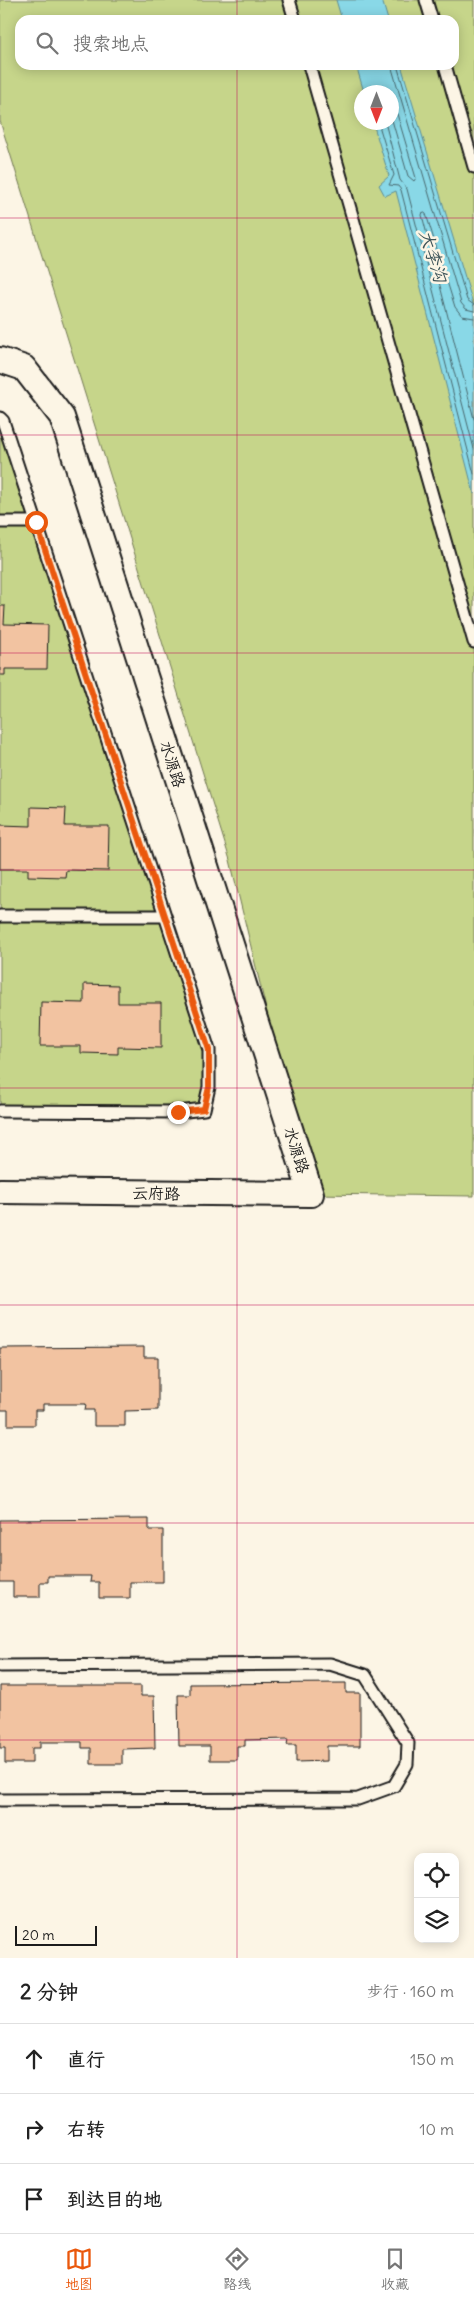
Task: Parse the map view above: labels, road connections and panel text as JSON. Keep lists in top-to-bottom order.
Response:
{
  "streets": {
    "street": ["水源路", "云府路"]
  },
  "crossings": [
    ["水源路", "云府路"]
  ],
  "water": ["大李沟"],
  "scale_bar": "20 m",
  "north": "bottom",
  "page": {
    "search": "搜索地点",
    "scale": "20 m",
    "heading": ["2 分钟", "步行 · 160 m"],
    "list": [
      ["直行", "150 m"],
      ["右转", "10 m"],
      "到达目的地"
    ],
    "nav": ["地图", "路线", "收藏"]
  }
}
